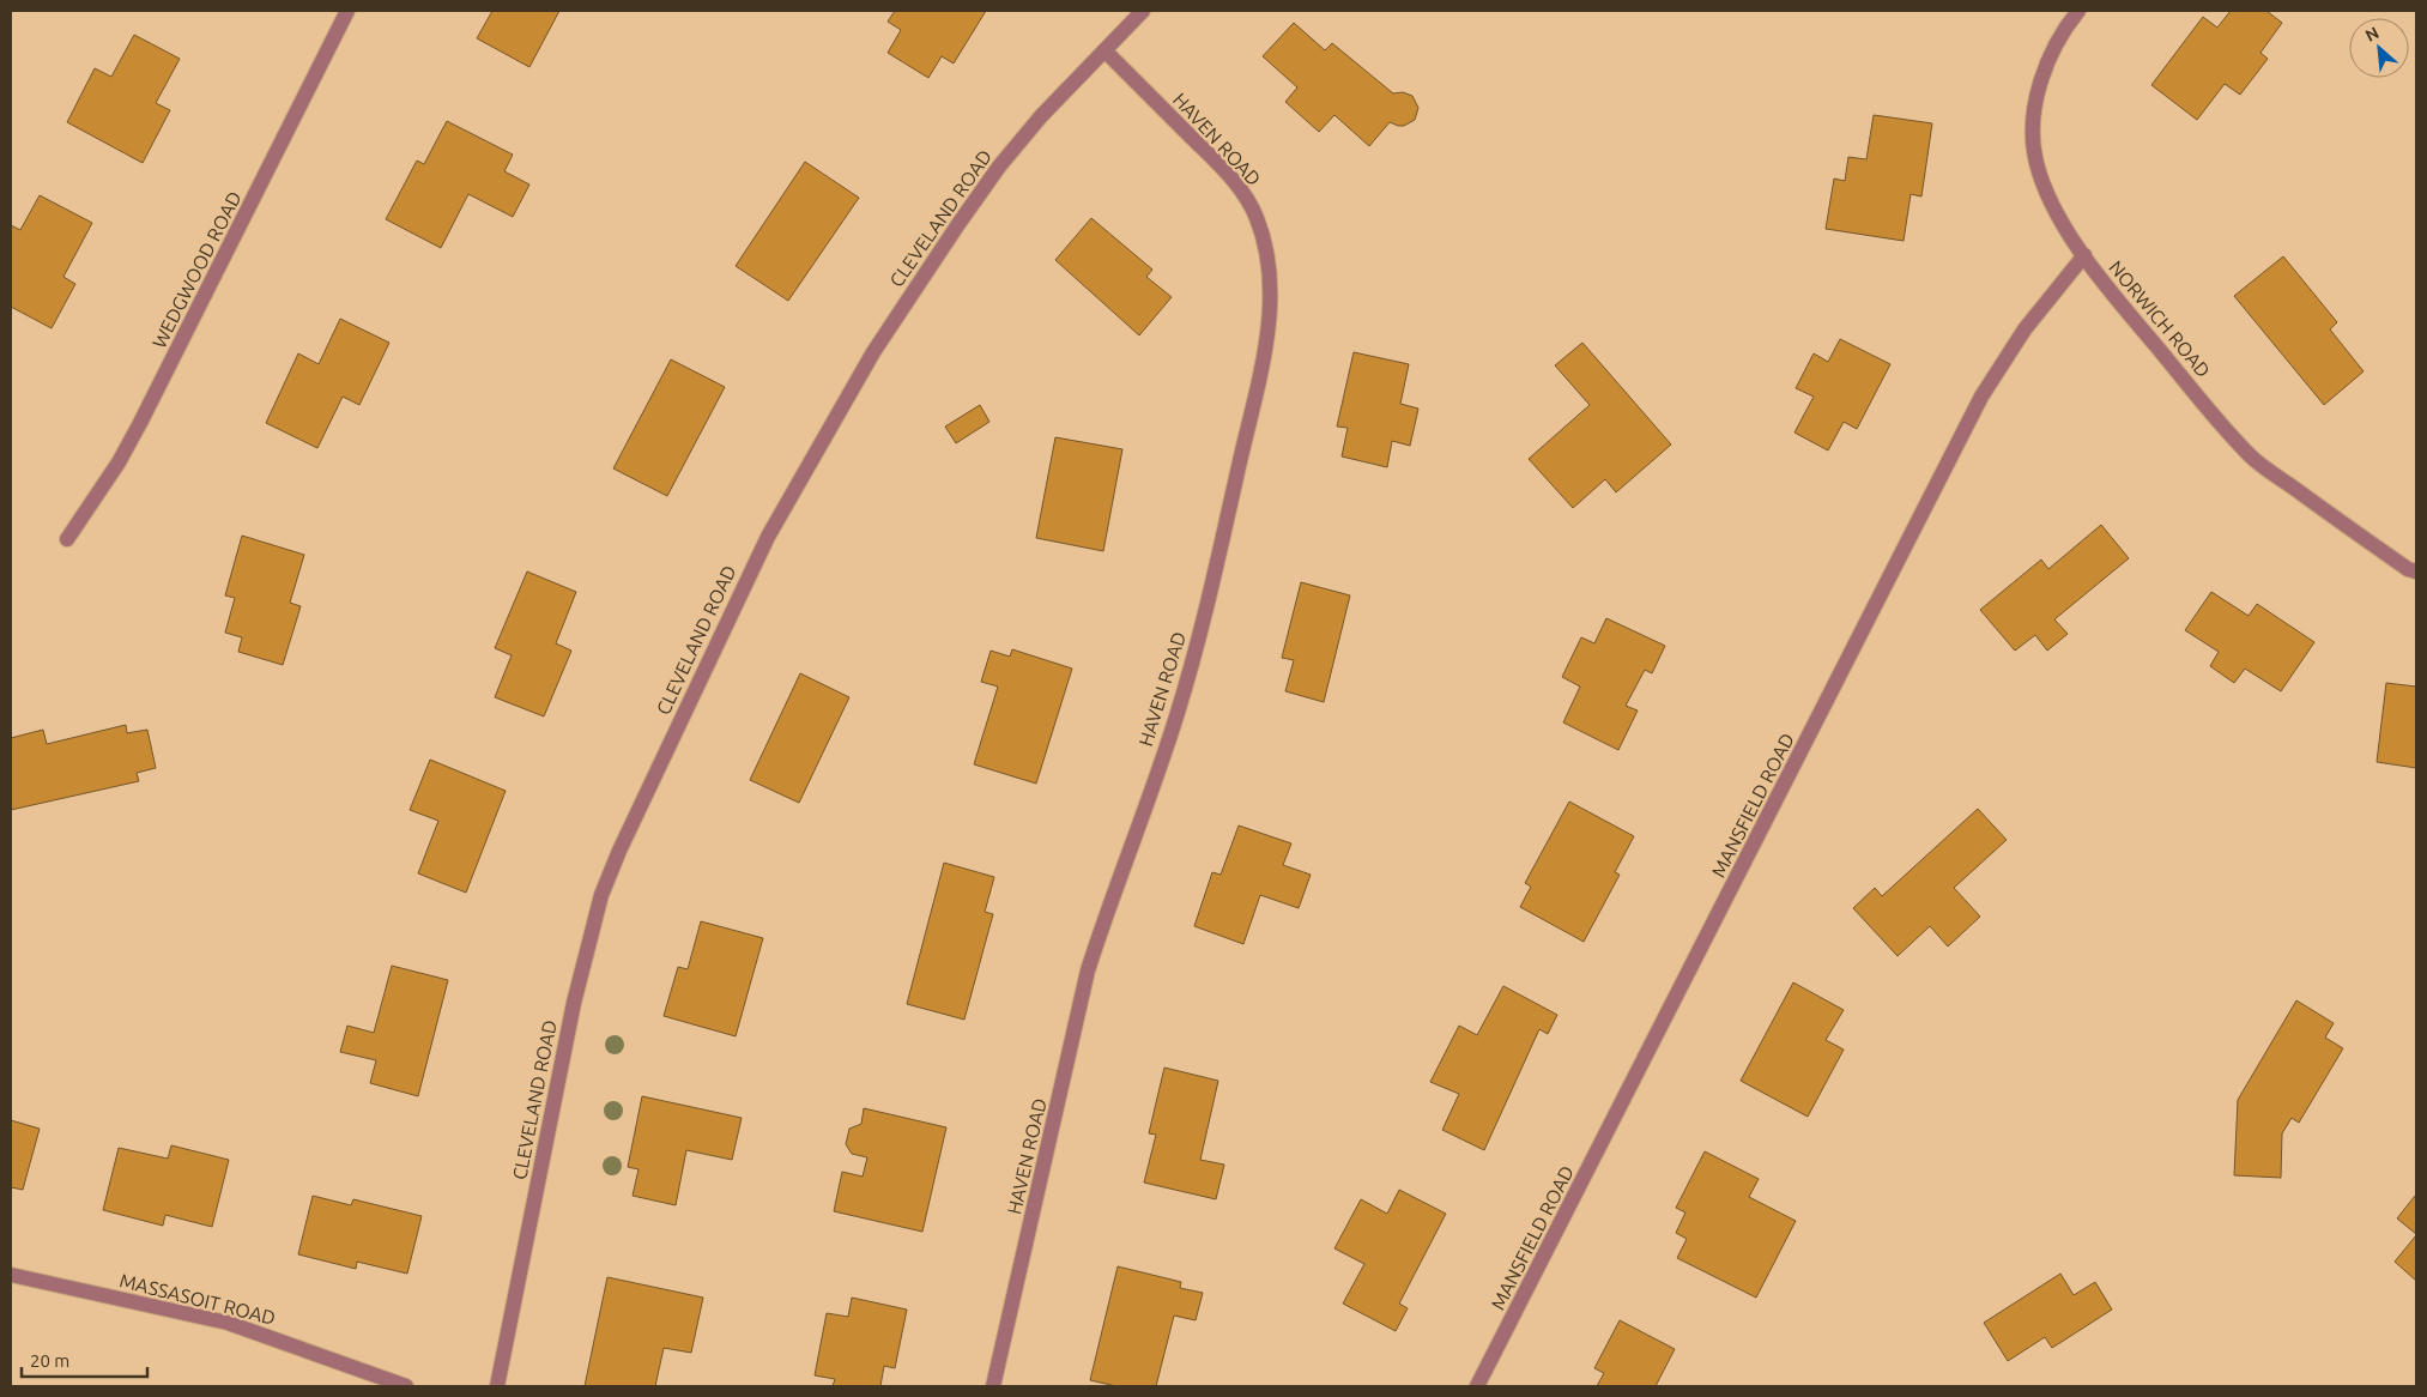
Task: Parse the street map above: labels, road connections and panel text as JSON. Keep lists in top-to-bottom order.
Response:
{
  "streets": {
    "street": [
      "HAVEN ROAD",
      "CLEVELAND ROAD",
      "WEDGWOOD ROAD",
      "NORWICH ROAD",
      "MANSFIELD ROAD",
      "MASSASOIT ROAD"
    ]
  },
  "crossings": [
    ["HAVEN ROAD", "CLEVELAND ROAD"],
    ["NORWICH ROAD", "MANSFIELD ROAD"]
  ],
  "scale_bar": "20 m",
  "north": "top left"
}
